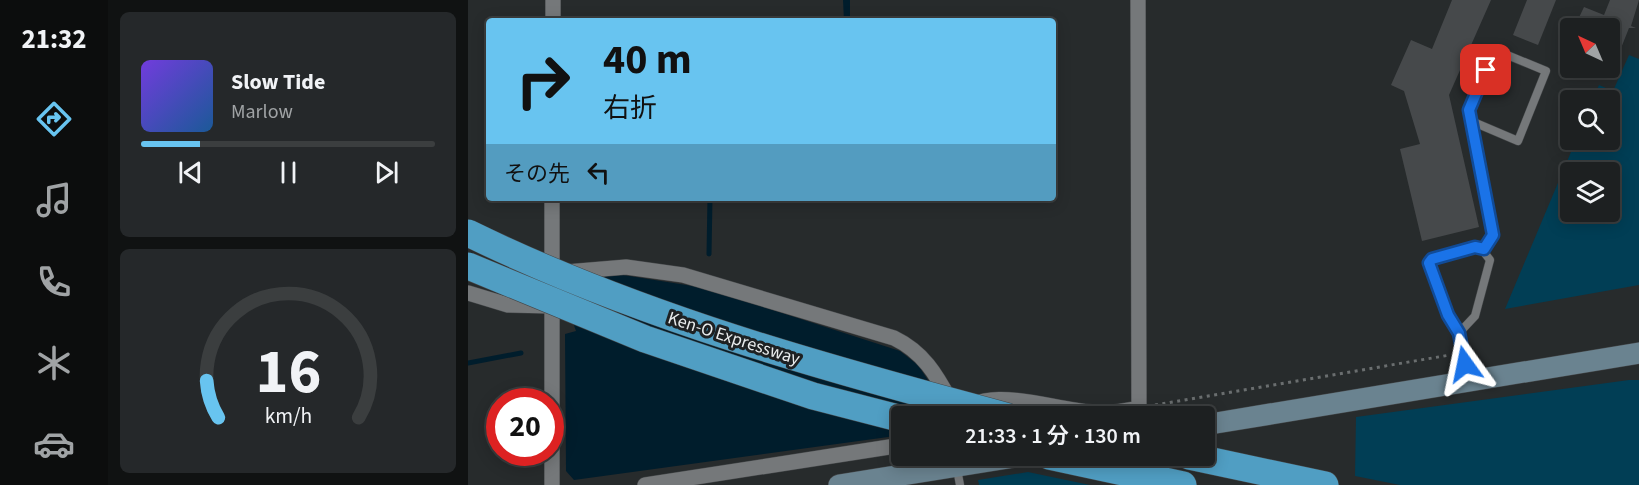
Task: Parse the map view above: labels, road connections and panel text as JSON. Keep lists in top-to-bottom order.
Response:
{
  "streets": {
    "highway": ["Ken-O Expressway"]
  },
  "north": "top left",
  "page": {
    "tabs": "21:32",
    "turn": ["40 m", "右折"],
    "song": ["Slow Tide", "Marlow"],
    "then": "その先",
    "limit": "20",
    "trip": "21:33 · 1 分 · 130 m",
    "gauge": ["16", "km/h"]
  }
}
